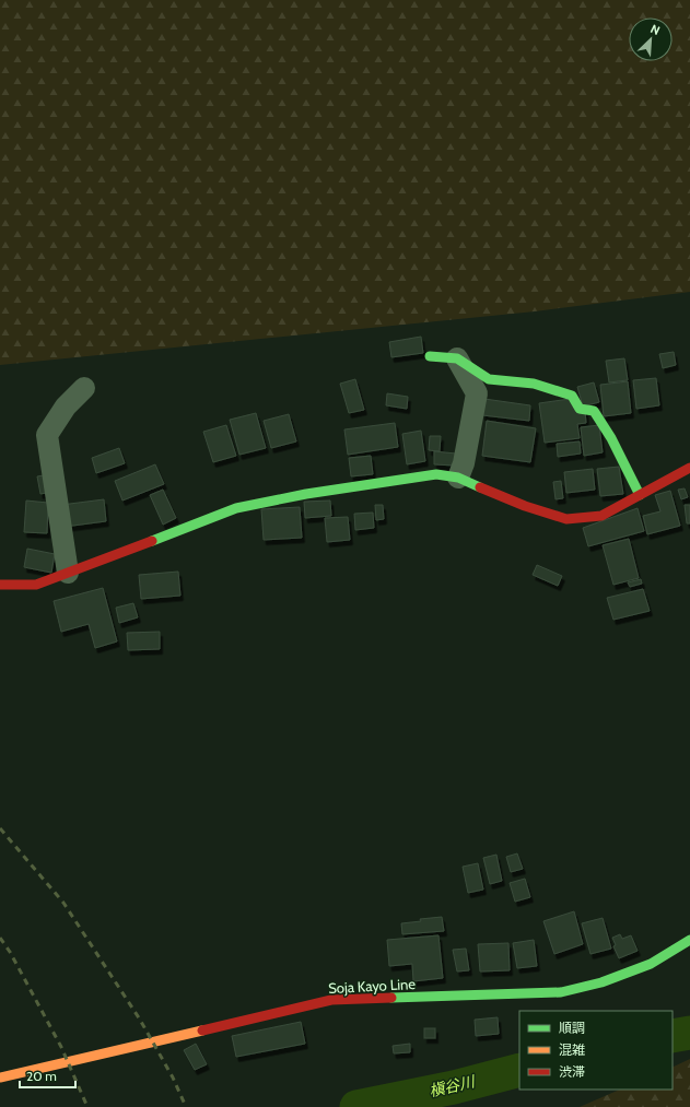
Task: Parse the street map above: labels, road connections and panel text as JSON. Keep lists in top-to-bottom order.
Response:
{
  "streets": {
    "street": ["Soja Kayo Line"]
  },
  "water": ["槇谷川"],
  "legend": ["順調", "混雑", "渋滞"],
  "scale_bar": "20 m",
  "north": "top right"
}
